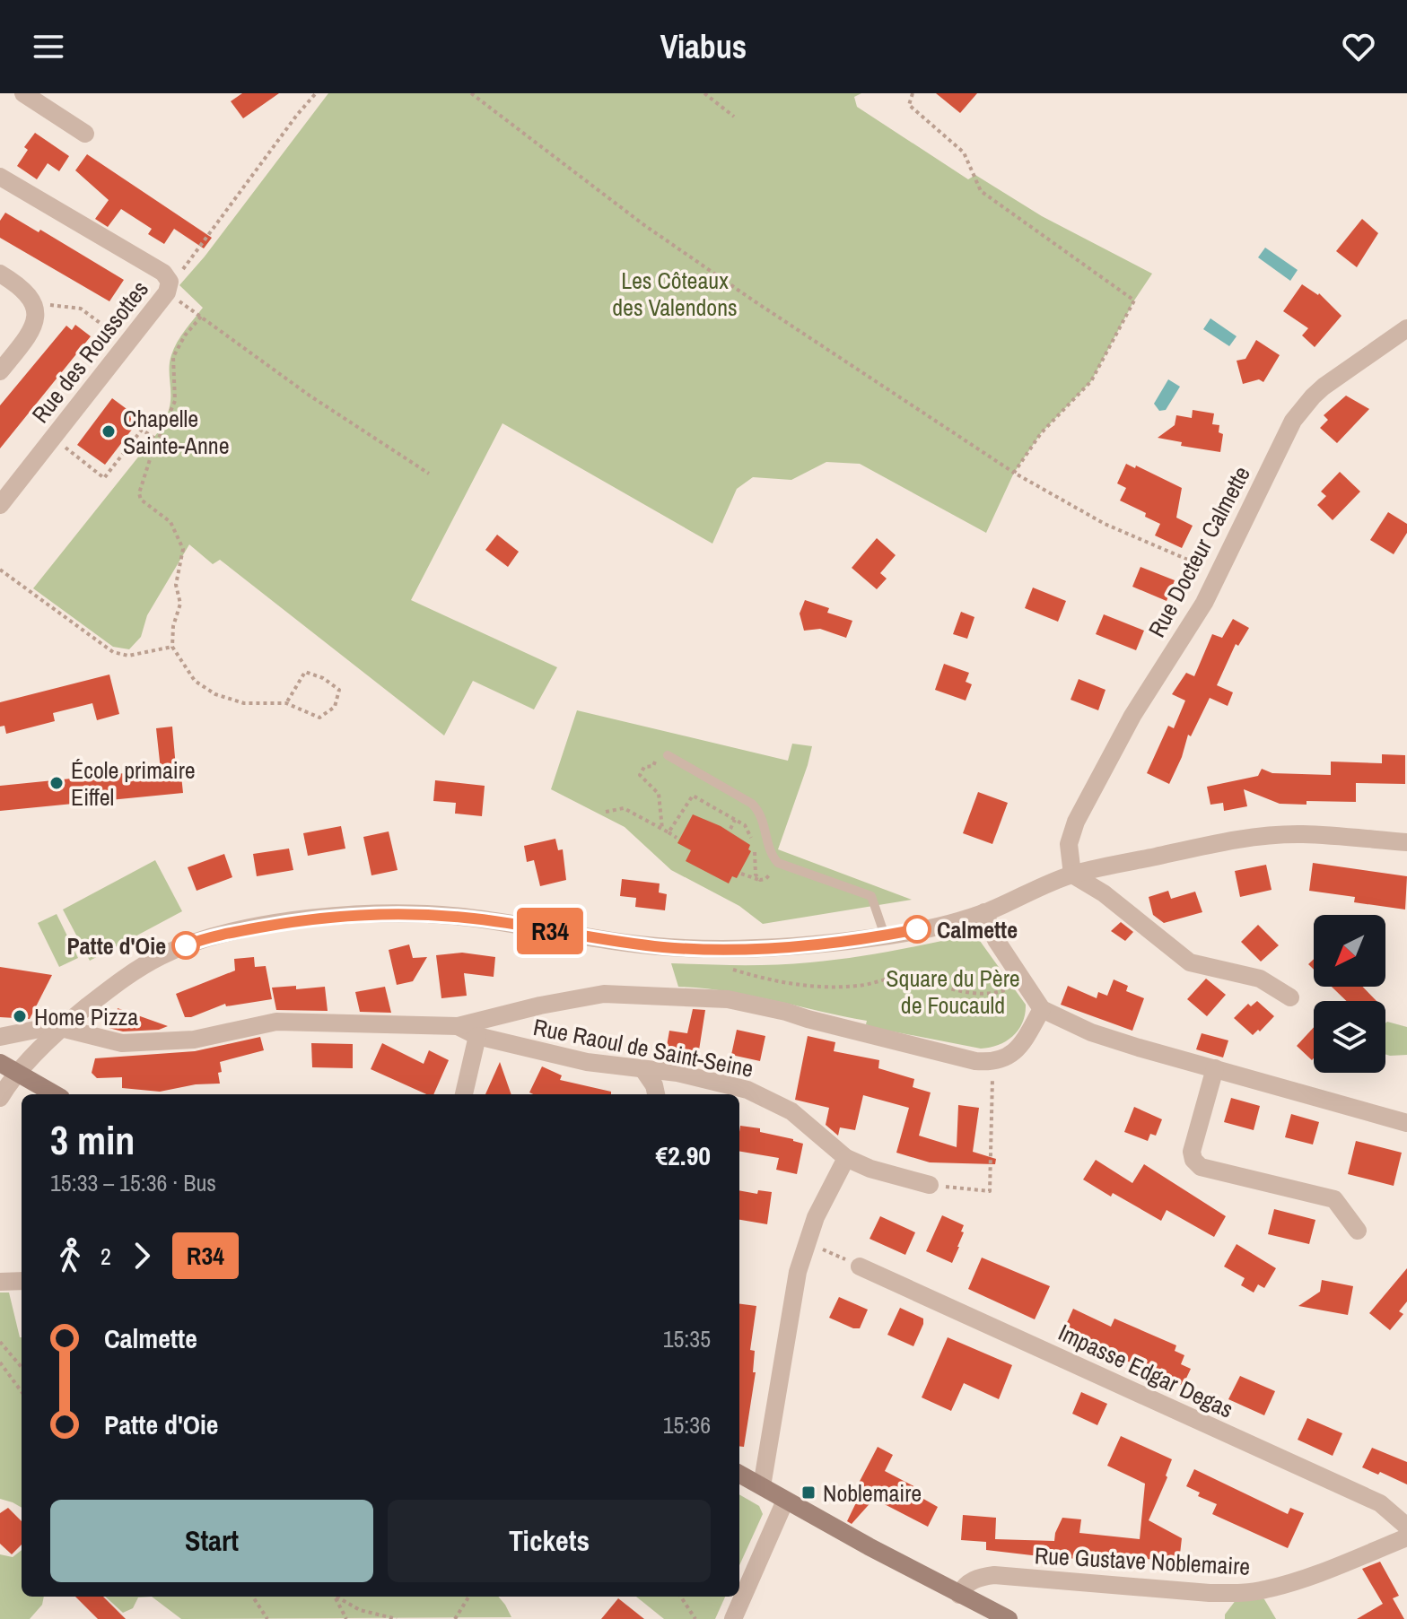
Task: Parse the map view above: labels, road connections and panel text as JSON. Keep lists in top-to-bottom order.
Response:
{
  "streets": {
    "street": [
      "Rue des Roussottes",
      "Rue Docteur Calmette",
      "Rue Raoul de Saint-Seine",
      "Impasse Edgar Degas",
      "Rue Gustave Noblemaire"
    ]
  },
  "parks": ["Les Côteaux des Valendons", "Square du Père de Foucauld"],
  "places": {
    "other": [
      "Chapelle Sainte-Anne",
      "École primaire Eiffel",
      "Calmette",
      "Patte d'Oie",
      "Home Pizza"
    ],
    "transit": ["Noblemaire"]
  },
  "lines": ["bus line R34"],
  "north": "bottom left",
  "page": {
    "header": "Viabus",
    "on_map": "R34",
    "heading": ["3 min", "15:33 – 15:36 · Bus", "€2.90"],
    "legs": ["2", "R34"],
    "list": [
      {
        "name": "Calmette",
        "value": "15:35"
      },
      {
        "name": "Patte d'Oie",
        "value": "15:36"
      }
    ],
    "buttons": ["Start", "Tickets"]
  }
}
